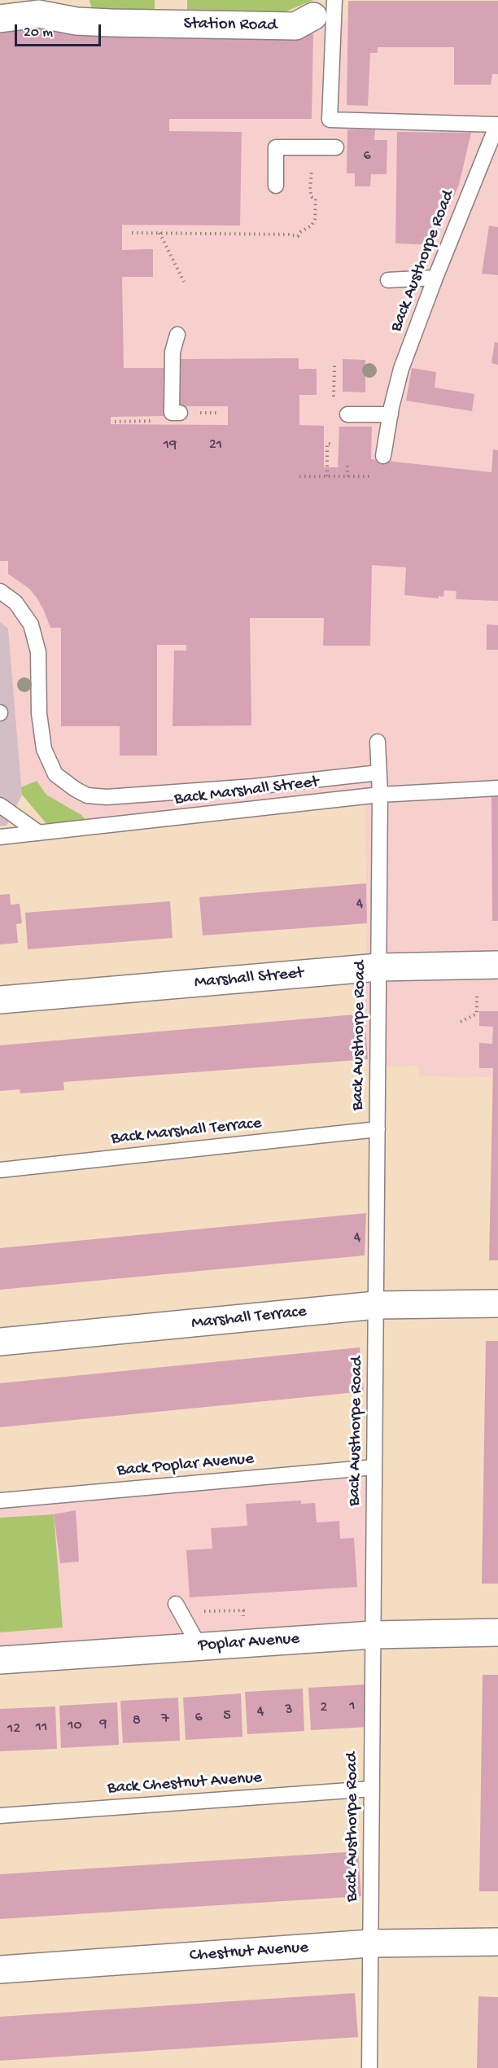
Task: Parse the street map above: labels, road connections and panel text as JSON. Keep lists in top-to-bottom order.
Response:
{
  "streets": {
    "street": [
      "Station Road",
      "Marshall Street",
      "Marshall Terrace",
      "Poplar Avenue",
      "Chestnut Avenue"
    ],
    "lane": [
      "Back Austhorpe Road",
      "Back Marshall Street",
      "Back Marshall Terrace",
      "Back Poplar Avenue",
      "Back Chestnut Avenue"
    ]
  },
  "crossings": [
    ["Back Austhorpe Road", "Back Marshall Street"],
    ["Back Austhorpe Road", "Marshall Street"],
    ["Back Austhorpe Road", "Back Marshall Terrace"],
    ["Back Austhorpe Road", "Marshall Terrace"],
    ["Back Austhorpe Road", "Back Poplar Avenue"],
    ["Back Austhorpe Road", "Poplar Avenue"],
    ["Back Austhorpe Road", "Back Chestnut Avenue"],
    ["Back Austhorpe Road", "Chestnut Avenue"]
  ],
  "house_numbers": [
    "6",
    "19",
    "21",
    "4",
    "4",
    "1",
    "2",
    "3",
    "4",
    "5",
    "6",
    "7",
    "8",
    "9",
    "10",
    "11",
    "12"
  ],
  "scale_bar": "20 m"
}
